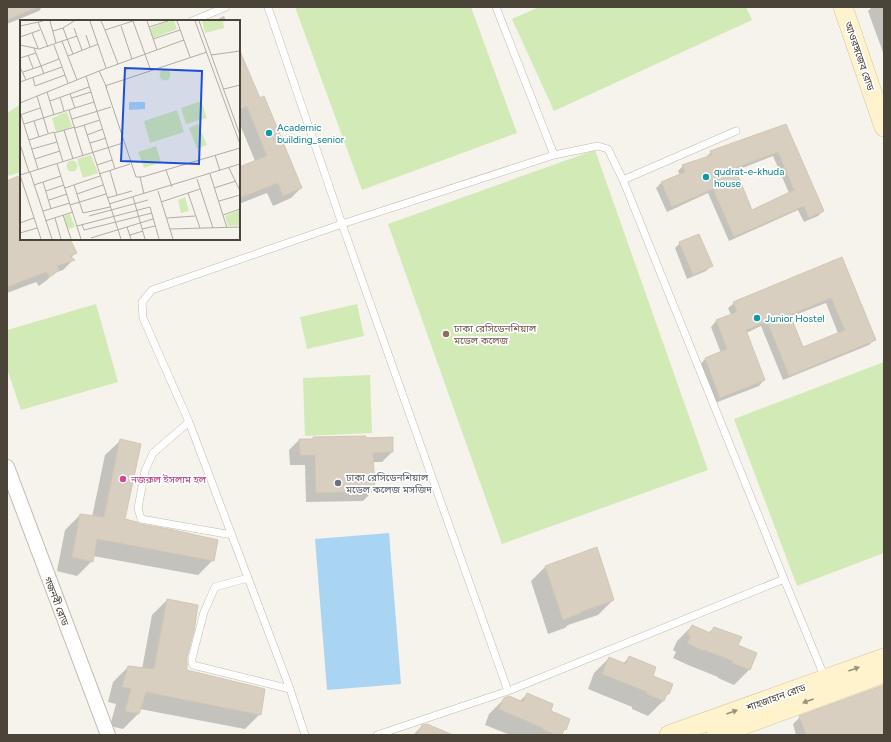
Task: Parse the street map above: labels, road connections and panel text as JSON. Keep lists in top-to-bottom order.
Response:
{
  "streets": {
    "street": ["আওরঙ্গজেব রোড", "গজনবী রোড", "শাহজাহান রোড"]
  },
  "places": [
    "Academic building_senior",
    "qudrat-e-khuda house",
    "Junior Hostel",
    "ঢাকা রেসিডেনশিয়াল মডেল কলেজ",
    "নজরুল ইসলাম হল",
    "ঢাকা রেসিডেনশিয়াল মডেল কলেজ মসজিদ"
  ]
}
